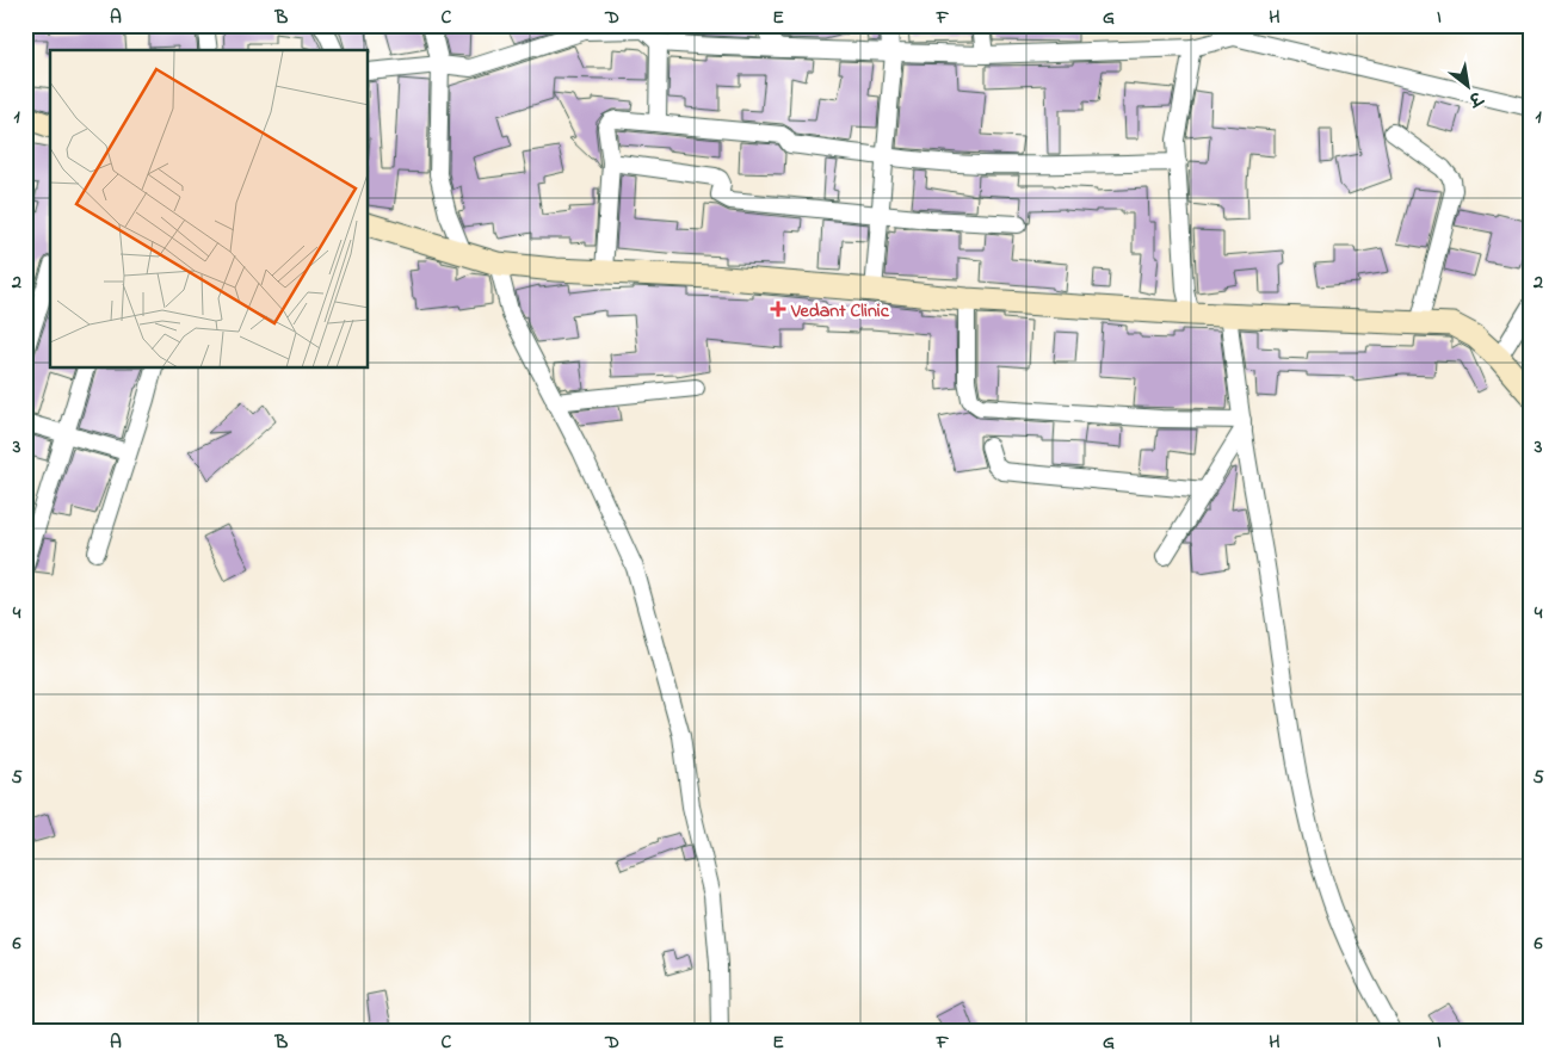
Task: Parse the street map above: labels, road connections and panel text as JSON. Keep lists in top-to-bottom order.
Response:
{
  "places": {
    "health": ["Vedant Clinic"]
  },
  "north": "bottom right",
  "grid": {
    "columns": [
      "A",
      "B",
      "C",
      "D",
      "E",
      "F",
      "G",
      "H",
      "I"
    ],
    "rows": [
      "1",
      "2",
      "3",
      "4",
      "5",
      "6"
    ]
  }
}
